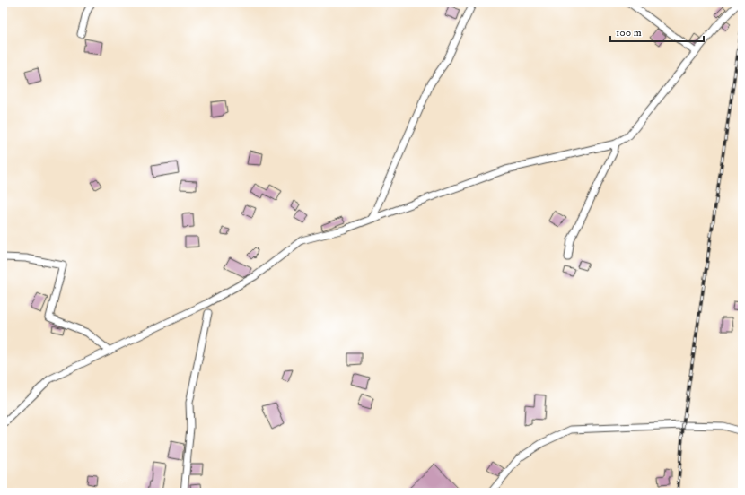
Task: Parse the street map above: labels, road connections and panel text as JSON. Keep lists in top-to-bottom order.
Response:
{
  "scale_bar": "100 m"
}
